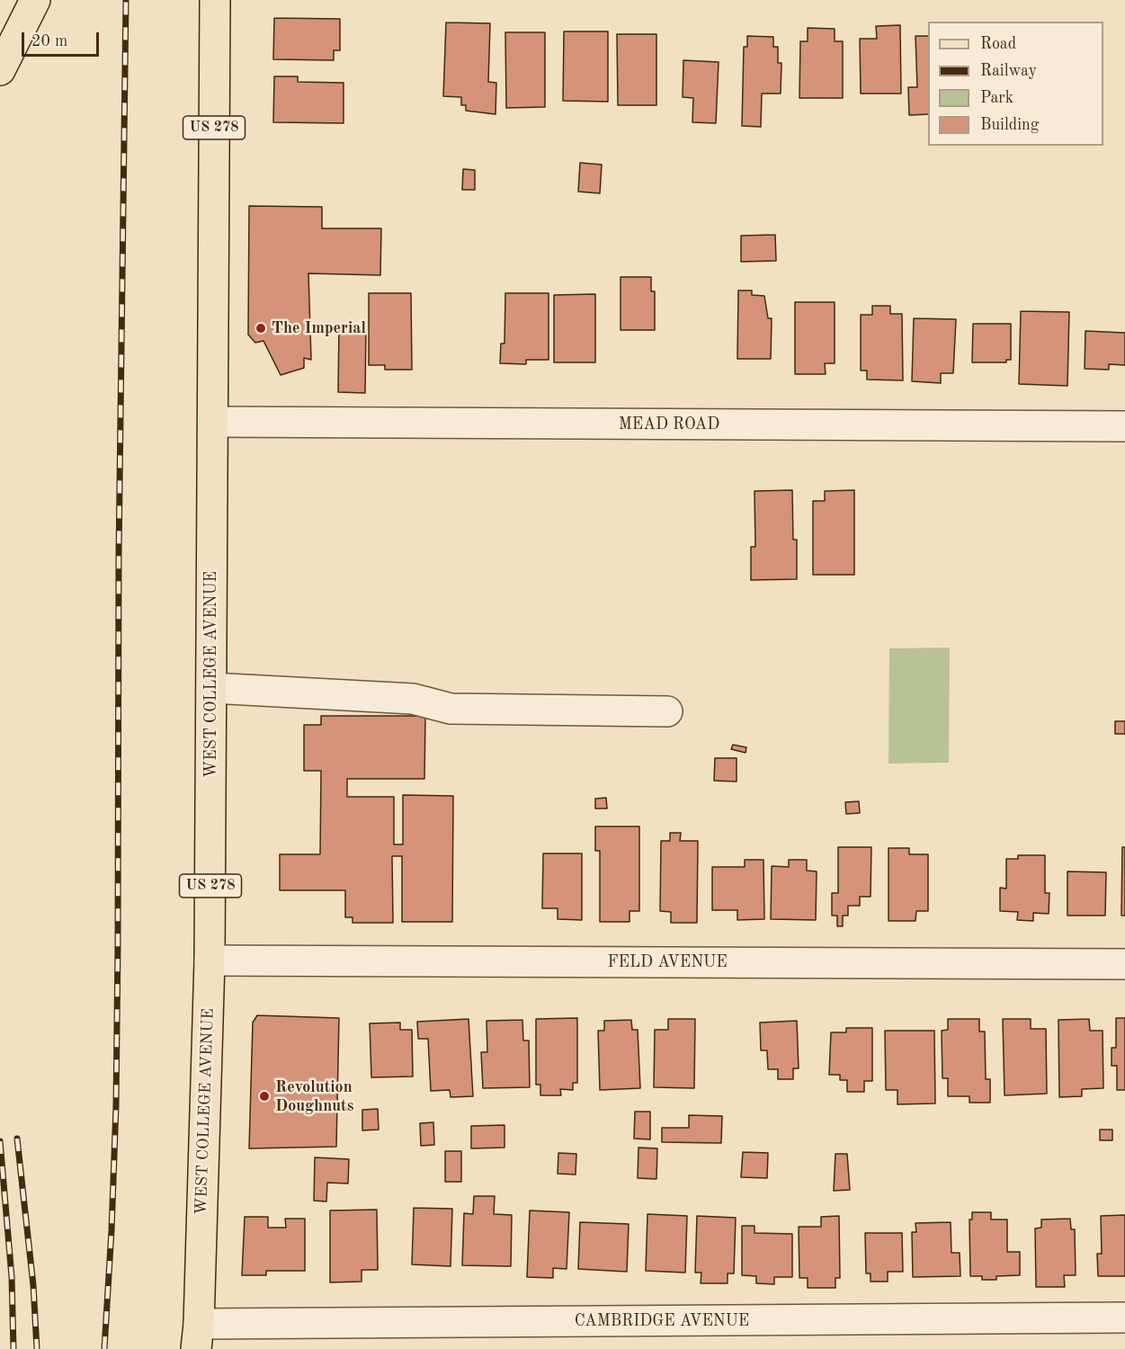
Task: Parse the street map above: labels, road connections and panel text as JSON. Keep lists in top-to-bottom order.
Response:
{
  "streets": {
    "main road": ["US 278", "WEST COLLEGE AVENUE"],
    "street": ["MEAD ROAD", "FELD AVENUE", "CAMBRIDGE AVENUE"]
  },
  "crossings": [
    ["MEAD ROAD", "WEST COLLEGE AVENUE"],
    ["WEST COLLEGE AVENUE", "FELD AVENUE"],
    ["WEST COLLEGE AVENUE", "CAMBRIDGE AVENUE"]
  ],
  "places": ["The Imperial", "Revolution Doughnuts"],
  "legend": [
    "Road",
    "Railway",
    "Park",
    "Building"
  ],
  "scale_bar": "20 m"
}
